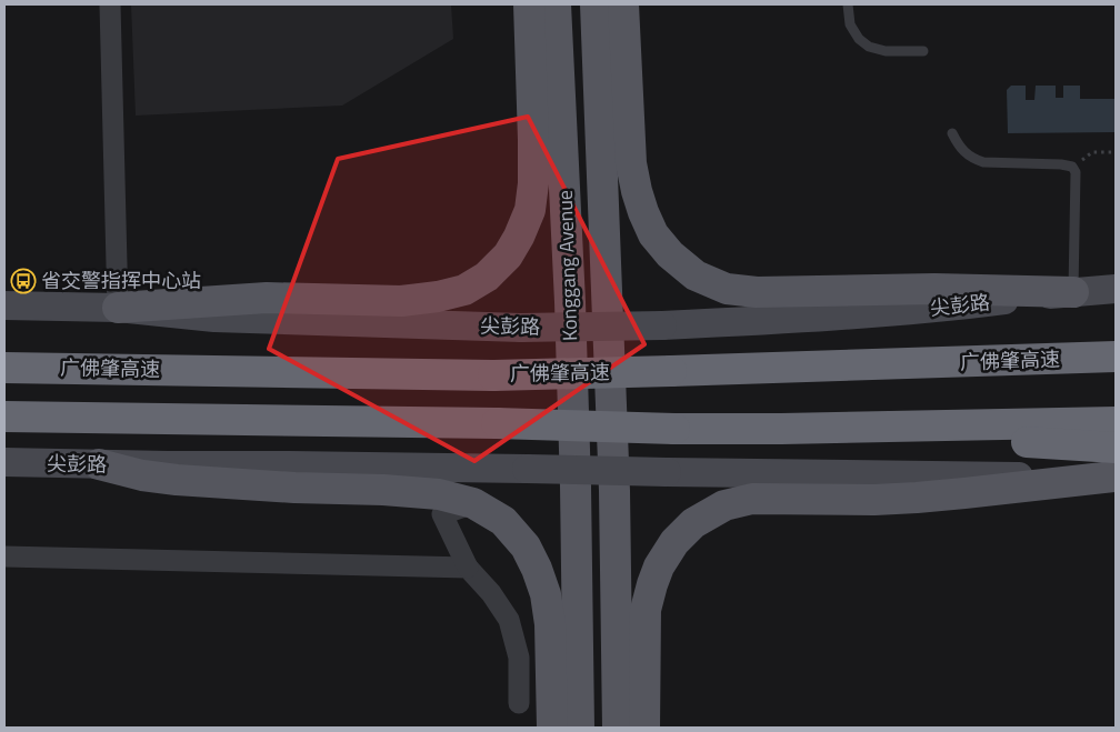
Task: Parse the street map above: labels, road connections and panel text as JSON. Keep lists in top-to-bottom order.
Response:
{
  "streets": {
    "highway": ["广佛肇高速"],
    "main road": ["Konggang Avenue", "尖彭路"]
  },
  "places": {
    "bus stop": ["省交警指挥中心站"]
  }
}
